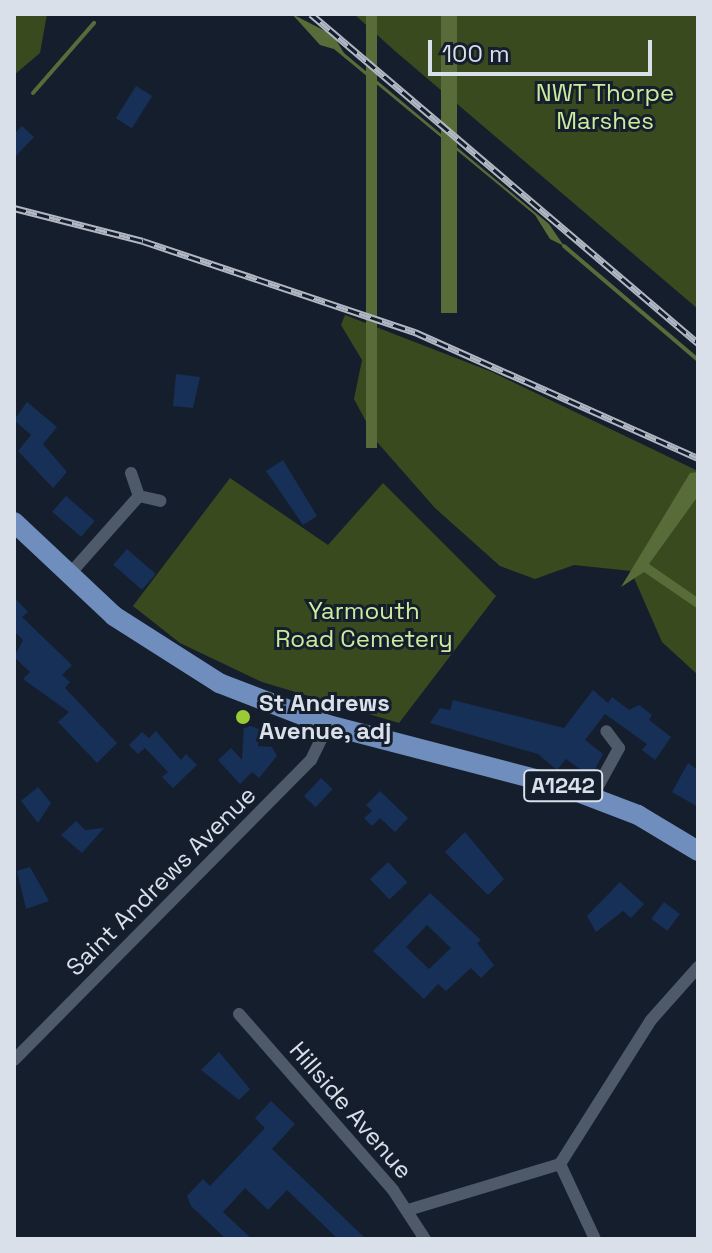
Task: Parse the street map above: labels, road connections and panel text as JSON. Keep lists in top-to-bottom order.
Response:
{
  "streets": {
    "main road": ["A1242"],
    "street": ["Saint Andrews Avenue", "Hillside Avenue"]
  },
  "crossings": [
    ["A1242", "Saint Andrews Avenue"]
  ],
  "parks": ["NWT Thorpe Marshes", "Yarmouth Road Cemetery"],
  "places": ["St Andrews Avenue, adj"],
  "scale_bar": "100 m"
}
